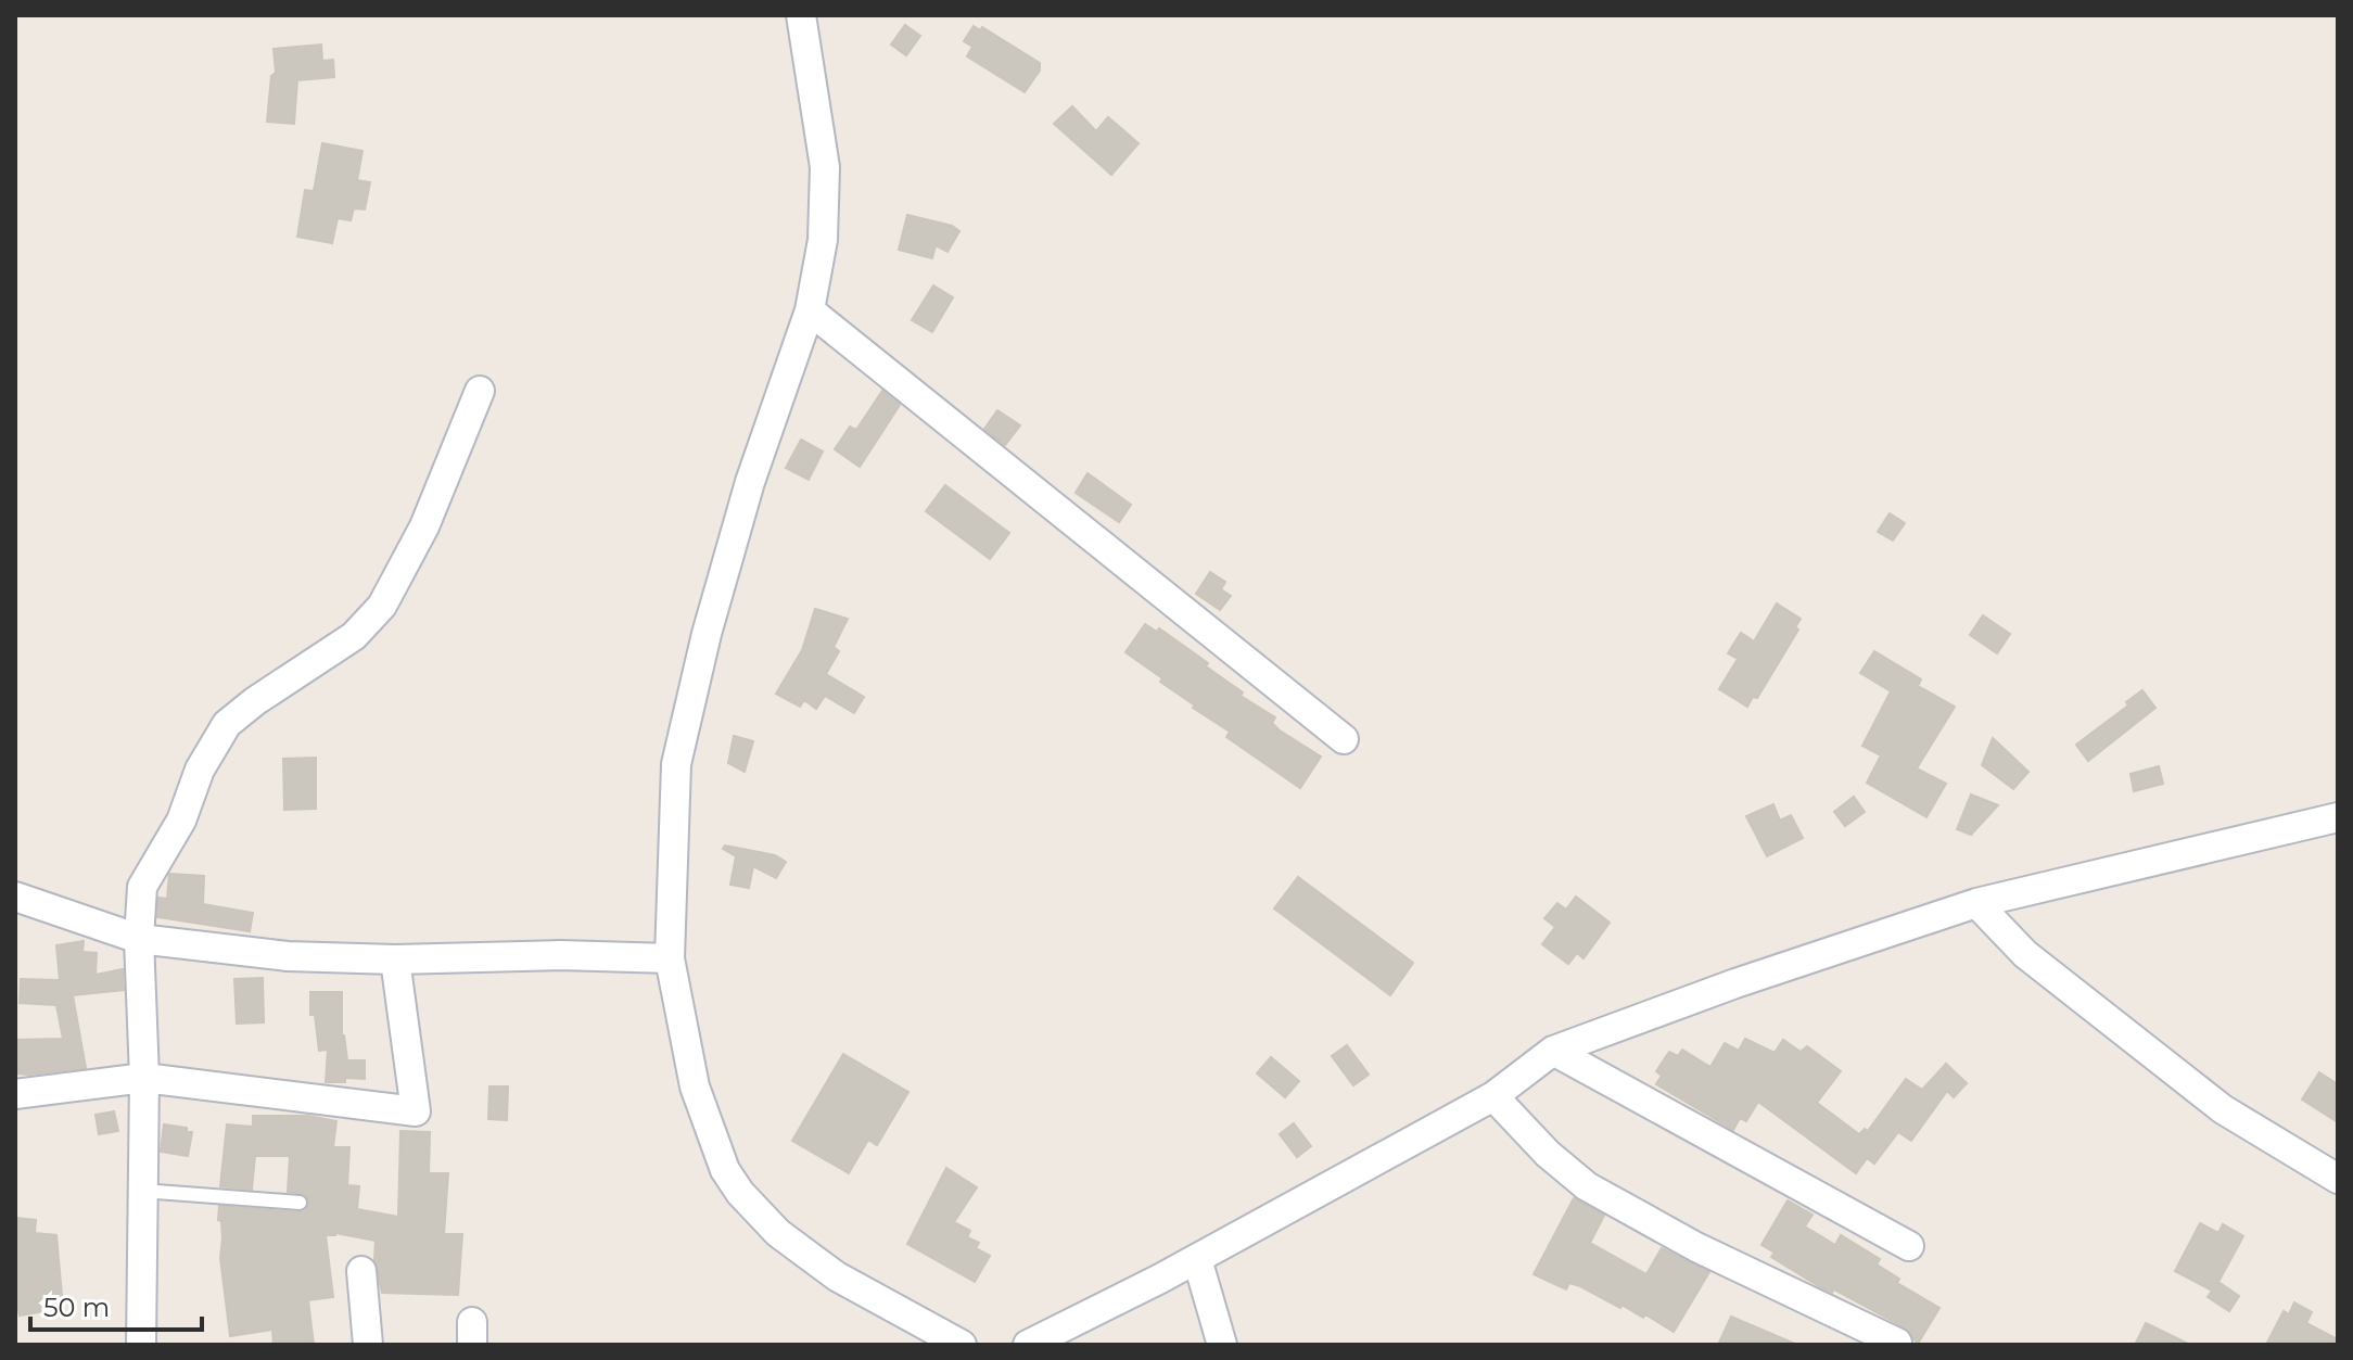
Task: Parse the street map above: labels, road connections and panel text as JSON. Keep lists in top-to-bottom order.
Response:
{
  "scale_bar": "50 m"
}
